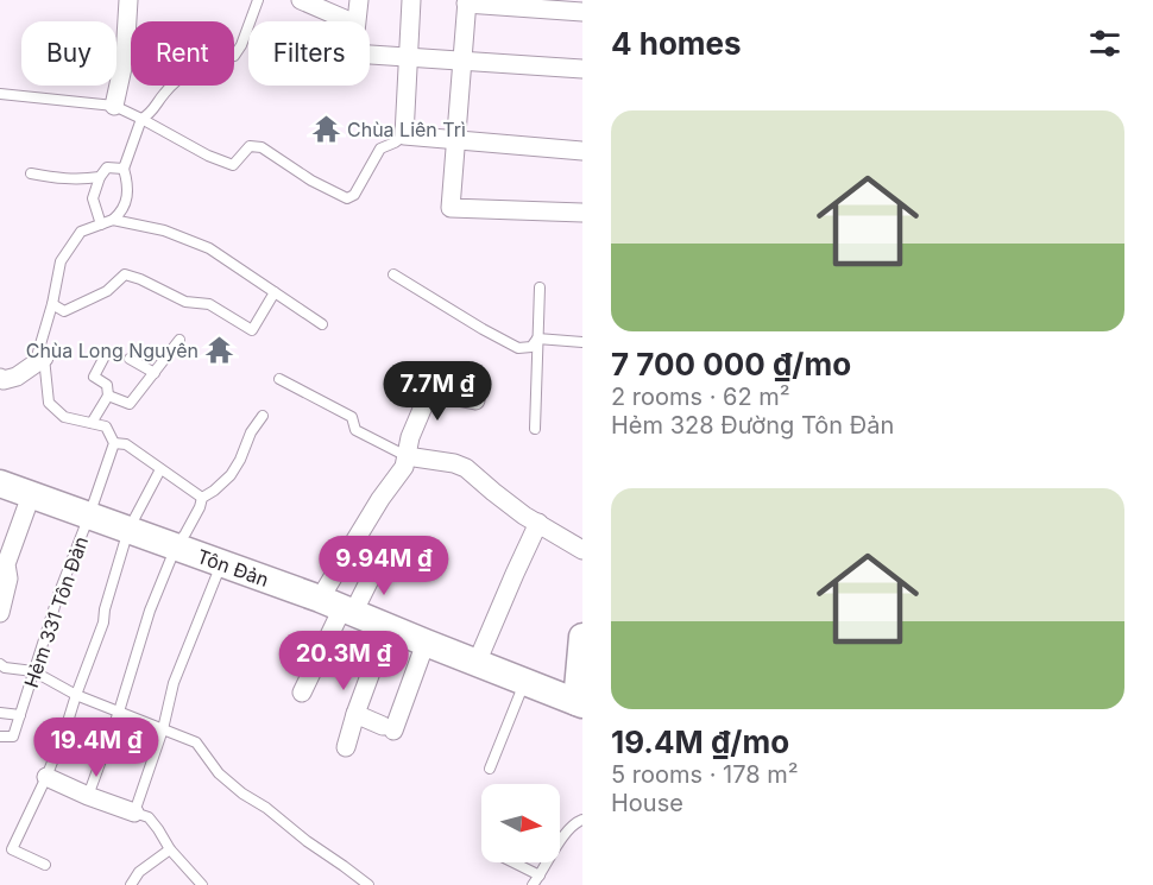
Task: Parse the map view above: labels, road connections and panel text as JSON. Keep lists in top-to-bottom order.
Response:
{
  "streets": {
    "street": ["Tôn Đản"],
    "lane": ["Hẻm 331 Tôn Đản"]
  },
  "crossings": [
    ["Tôn Đản", "Hẻm 331 Tôn Đản"]
  ],
  "places": {
    "temple": ["Chùa Liên Trì", "Chùa Long Nguyên"]
  },
  "north": "right",
  "page": {
    "heading": "4 homes",
    "chip": ["Buy", "Rent", "Filters"],
    "list": [
      {
        "name": "7 700 000 ₫/mo",
        "note": "2 rooms · 62 m² · Hẻm 328 Đường Tôn Đản"
      },
      {
        "name": "19.4M ₫/mo",
        "note": "5 rooms · 178 m² · House"
      }
    ],
    "price": [
      "7.7M ₫",
      "9.94M ₫",
      "20.3M ₫",
      "19.4M ₫"
    ]
  }
}
